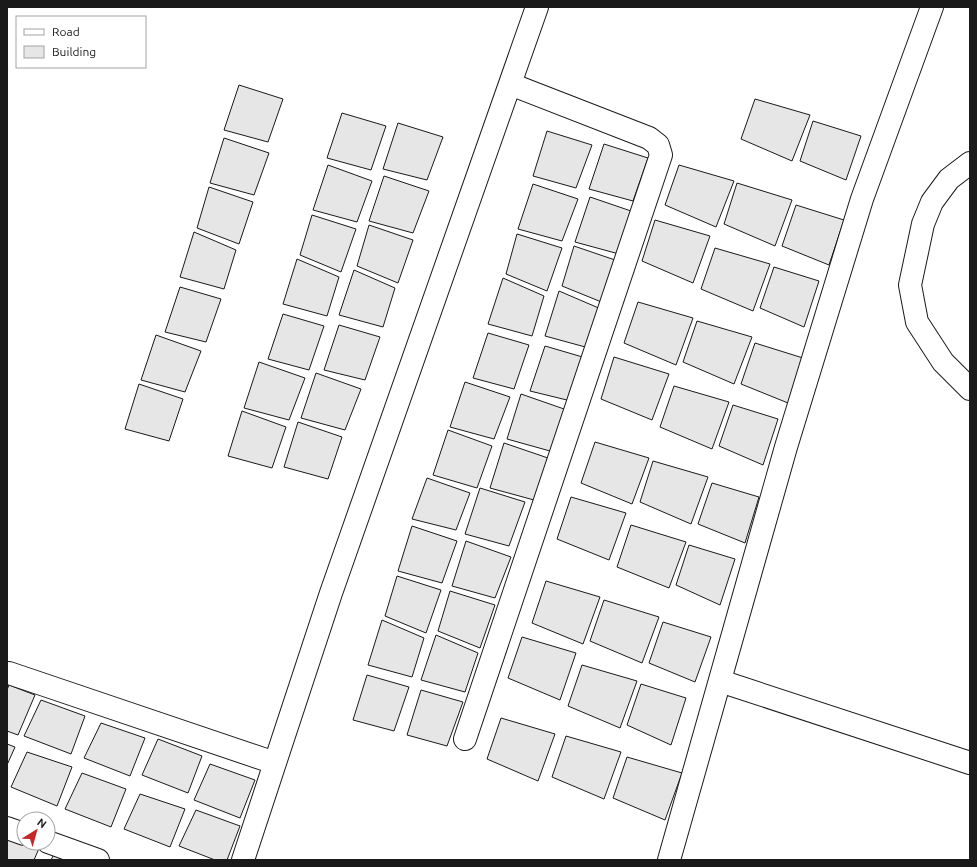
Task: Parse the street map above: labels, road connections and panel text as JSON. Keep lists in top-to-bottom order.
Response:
{
  "legend": ["Road", "Building"],
  "north": "top right"
}
